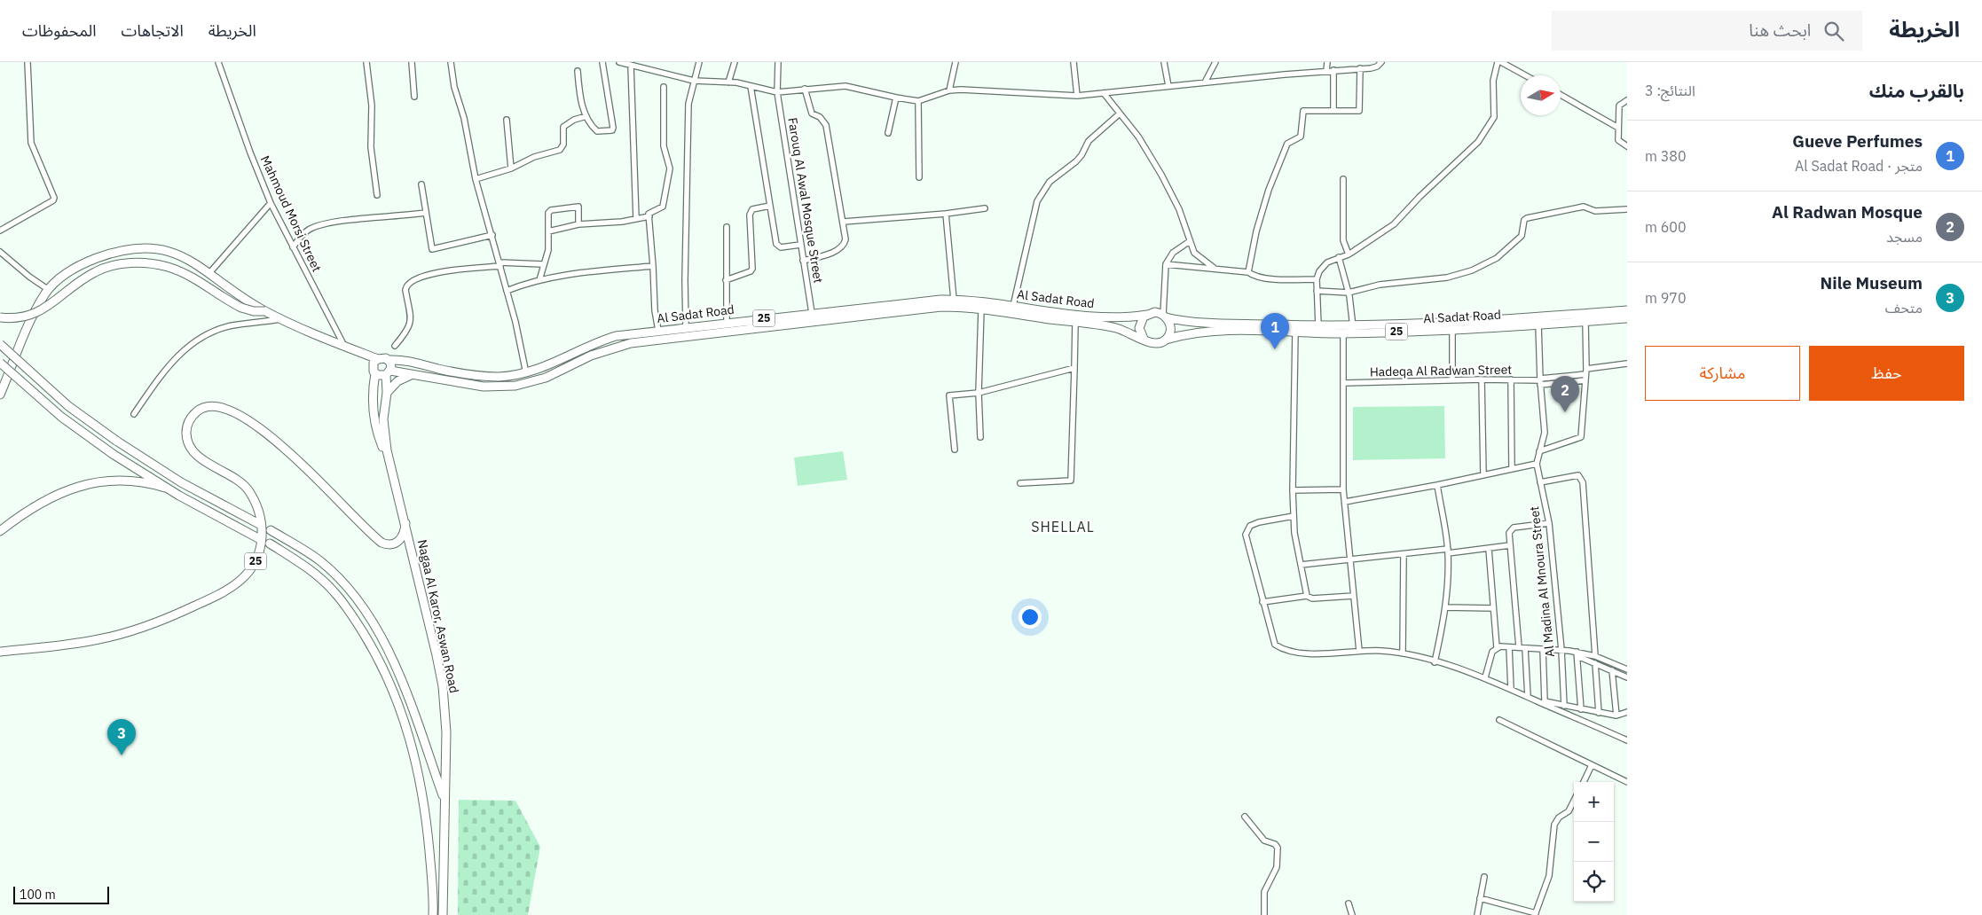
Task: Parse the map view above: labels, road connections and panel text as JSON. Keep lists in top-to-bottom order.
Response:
{
  "streets": {
    "main road": ["Al Sadat Road", "25", "Nagaa Al Karor, Aswan Road"],
    "street": [
      "Farouq Al Awal Mosque Street",
      "Mahmoud Morsi Street",
      "Hadeqa Al Radwan Street",
      "Al Madina Al Mnoura Street"
    ]
  },
  "crossings": [
    ["Farouq Al Awal Mosque Street", "Al Sadat Road"],
    ["Al Sadat Road", "Al Madina Al Mnoura Street"],
    ["Al Sadat Road", "Nagaa Al Karor, Aswan Road"],
    ["25", "Nagaa Al Karor, Aswan Road"],
    ["Hadeqa Al Radwan Street", "Al Madina Al Mnoura Street"]
  ],
  "districts": ["SHELLAL"],
  "scale_bar": "100 m",
  "north": "right",
  "page": {
    "header": "الخريطة",
    "search": "ابحث هنا",
    "nav": ["الخريطة", "الاتجاهات", "المحفوظات"],
    "heading": ["بالقرب منك", "النتائج: 3"],
    "list": [
      {
        "mark": "1",
        "name": "Gueve Perfumes",
        "note": "متجر · Al Sadat Road",
        "value": "380 m"
      },
      {
        "mark": "2",
        "name": "Al Radwan Mosque",
        "note": "مسجد",
        "value": "600 m"
      },
      {
        "mark": "3",
        "name": "Nile Museum",
        "note": "متحف",
        "value": "970 m"
      }
    ],
    "pins": ["1", "2", "3"],
    "buttons": ["حفظ", "مشاركة"],
    "map_buttons": ["+", "−"],
    "scale": "100 m"
  }
}
